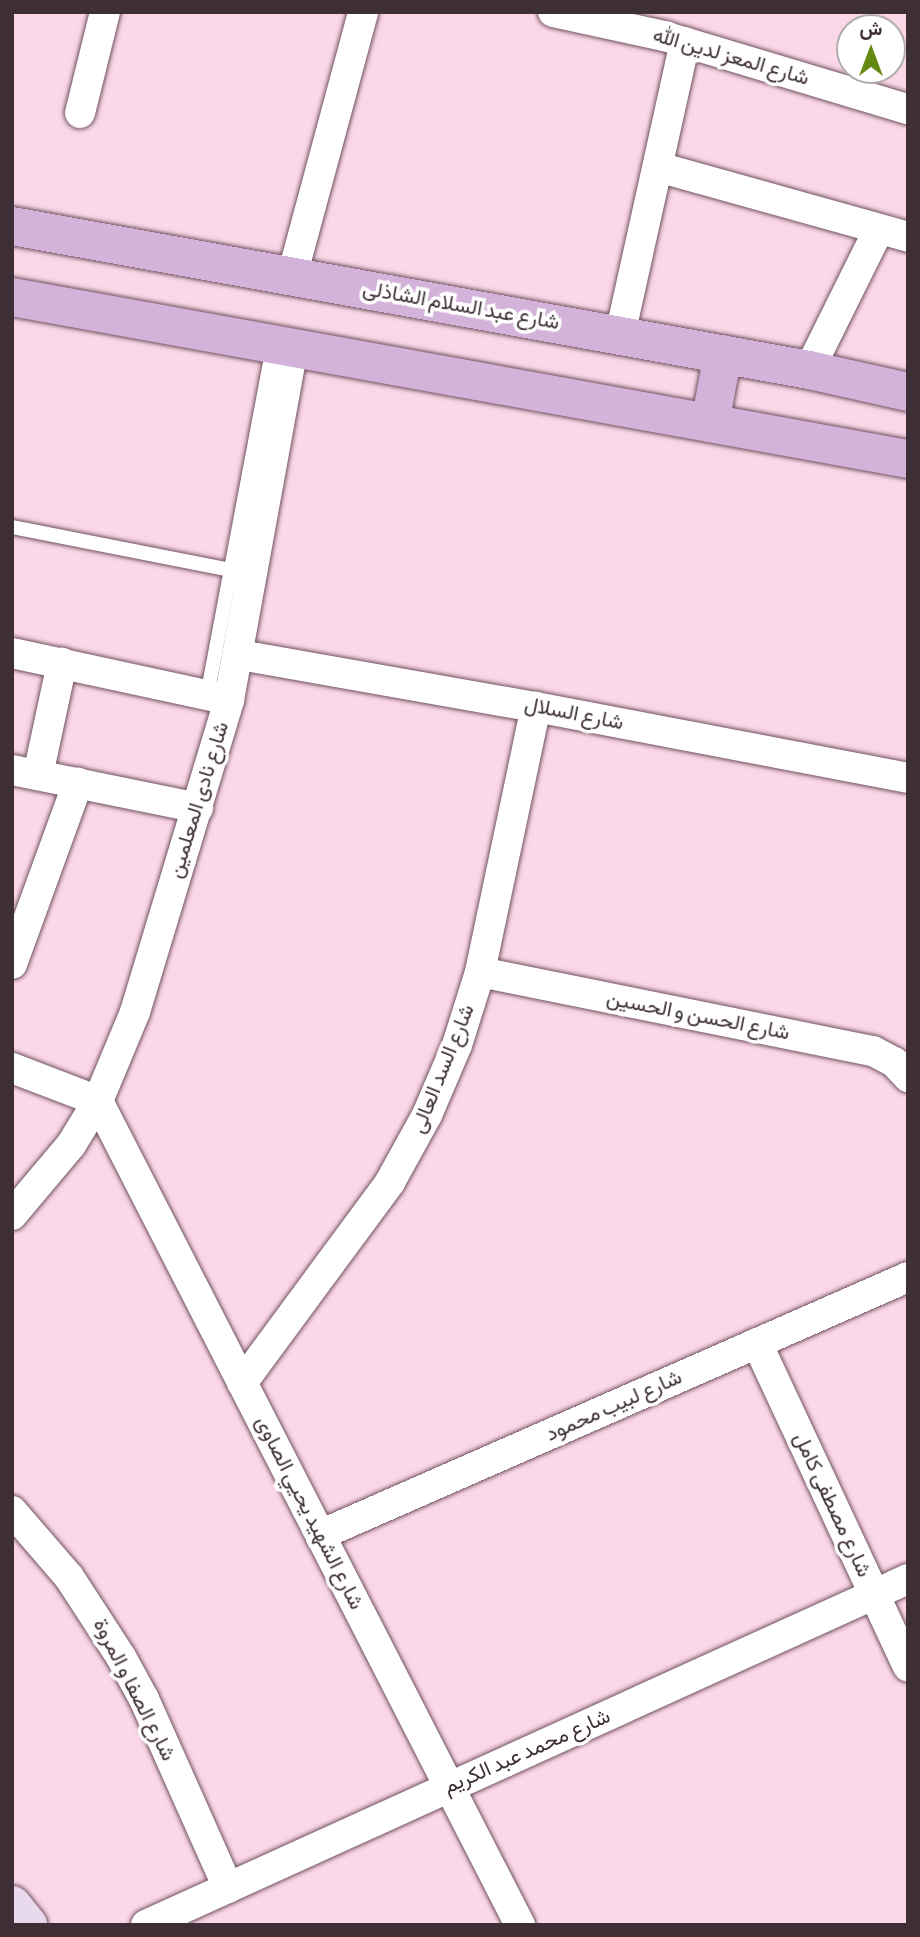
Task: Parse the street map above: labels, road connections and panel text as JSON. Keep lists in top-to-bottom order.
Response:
{
  "streets": {
    "main road": ["شارع عبد السلام الشاذلى"],
    "street": [
      "شارع المعز لدين الله",
      "شارع السلال",
      "شارع نادى المعلمين",
      "شارع الحسن و الحسين",
      "شارع السد العالى",
      "شارع لبيب محمود",
      "شارع مصطفى كامل",
      "شارع الشهيد يحيي الصاوى",
      "شارع الصفا و المروة",
      "شارع محمد عبد الكريم"
    ]
  },
  "crossings": [
    ["شارع السلال", "شارع نادى المعلمين"],
    ["شارع السلال", "شارع السد العالى"],
    ["شارع نادى المعلمين", "شارع الشهيد يحيي الصاوى"],
    ["شارع الحسن و الحسين", "شارع السد العالى"],
    ["شارع السد العالى", "شارع الشهيد يحيي الصاوى"],
    ["شارع لبيب محمود", "شارع مصطفى كامل"],
    ["شارع لبيب محمود", "شارع الشهيد يحيي الصاوى"],
    ["شارع مصطفى كامل", "شارع محمد عبد الكريم"],
    ["شارع الشهيد يحيي الصاوى", "شارع محمد عبد الكريم"],
    ["شارع الصفا و المروة", "شارع محمد عبد الكريم"]
  ],
  "north": "top"
}
